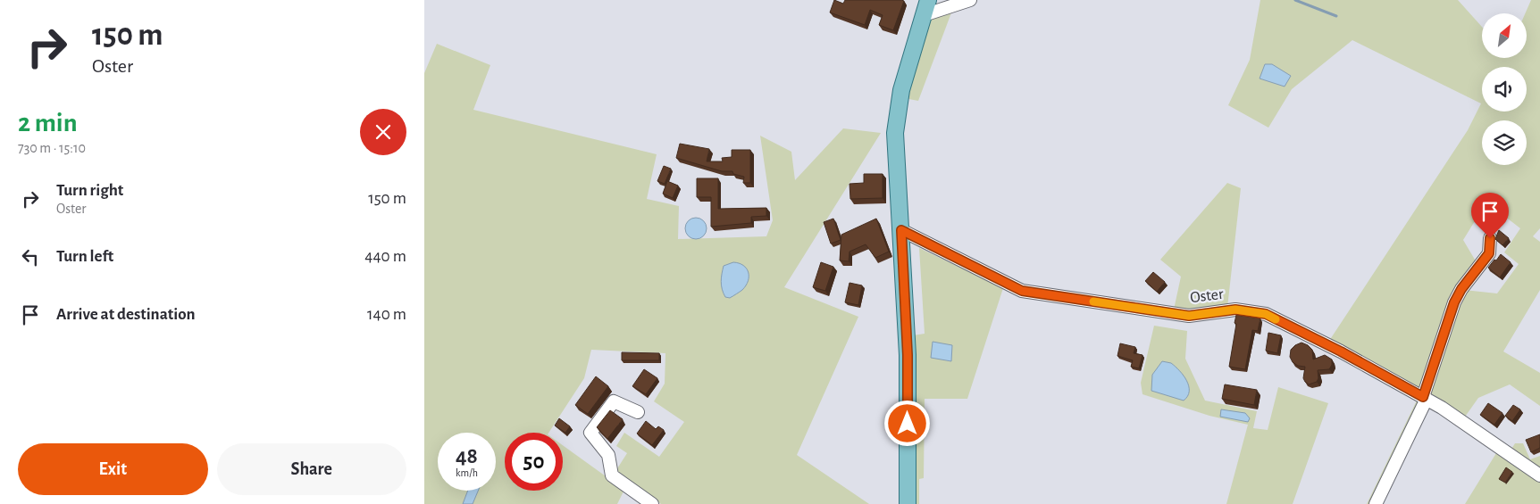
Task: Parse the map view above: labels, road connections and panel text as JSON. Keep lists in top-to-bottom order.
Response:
{
  "streets": {
    "street": ["Oster"]
  },
  "north": "top right",
  "page": {
    "turn": ["150 m", "Oster"],
    "heading": ["2 min", "730 m · 15:10"],
    "list": [
      {
        "name": "Turn right",
        "note": "Oster",
        "value": "150 m"
      },
      {
        "name": "Turn left",
        "value": "440 m"
      },
      {
        "name": "Arrive at destination",
        "value": "140 m"
      }
    ],
    "speed": "48 km/h",
    "limit": "50",
    "buttons": ["Exit", "Share"]
  }
}
